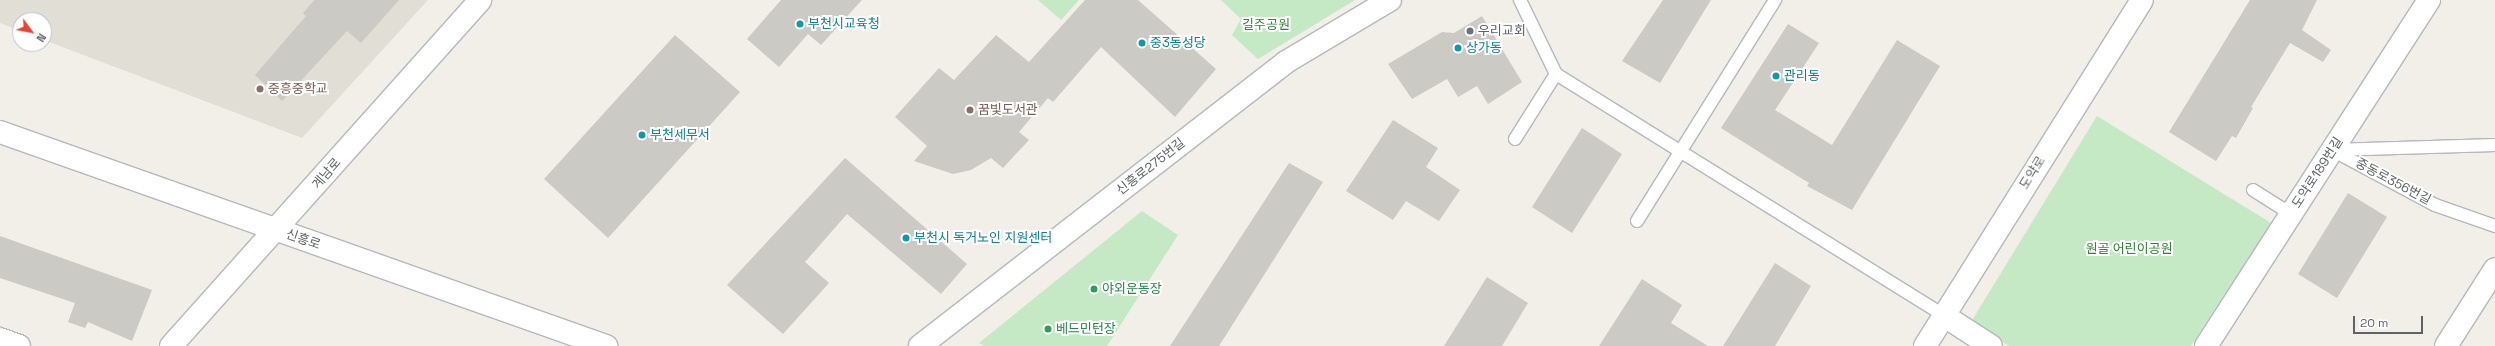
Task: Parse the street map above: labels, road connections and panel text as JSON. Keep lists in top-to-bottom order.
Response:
{
  "streets": {
    "street": [
      "신흥로275번길",
      "도약로",
      "도약로189번길",
      "계남로",
      "신흥로"
    ],
    "lane": ["중동로356번길"]
  },
  "crossings": [
    ["도약로189번길", "중동로356번길"],
    ["계남로", "신흥로"]
  ],
  "parks": ["길주공원", "원골 어린이공원"],
  "places": [
    "부천시교육청",
    "우리교회",
    "중3동성당",
    "상가동",
    "관리동",
    "중흥중학교",
    "꿈빛도서관",
    "부천세무서",
    "부천시 독거노인 지원센터",
    "야외운동장",
    "베드민턴장"
  ],
  "scale_bar": "20 m",
  "north": "bottom right"
}
